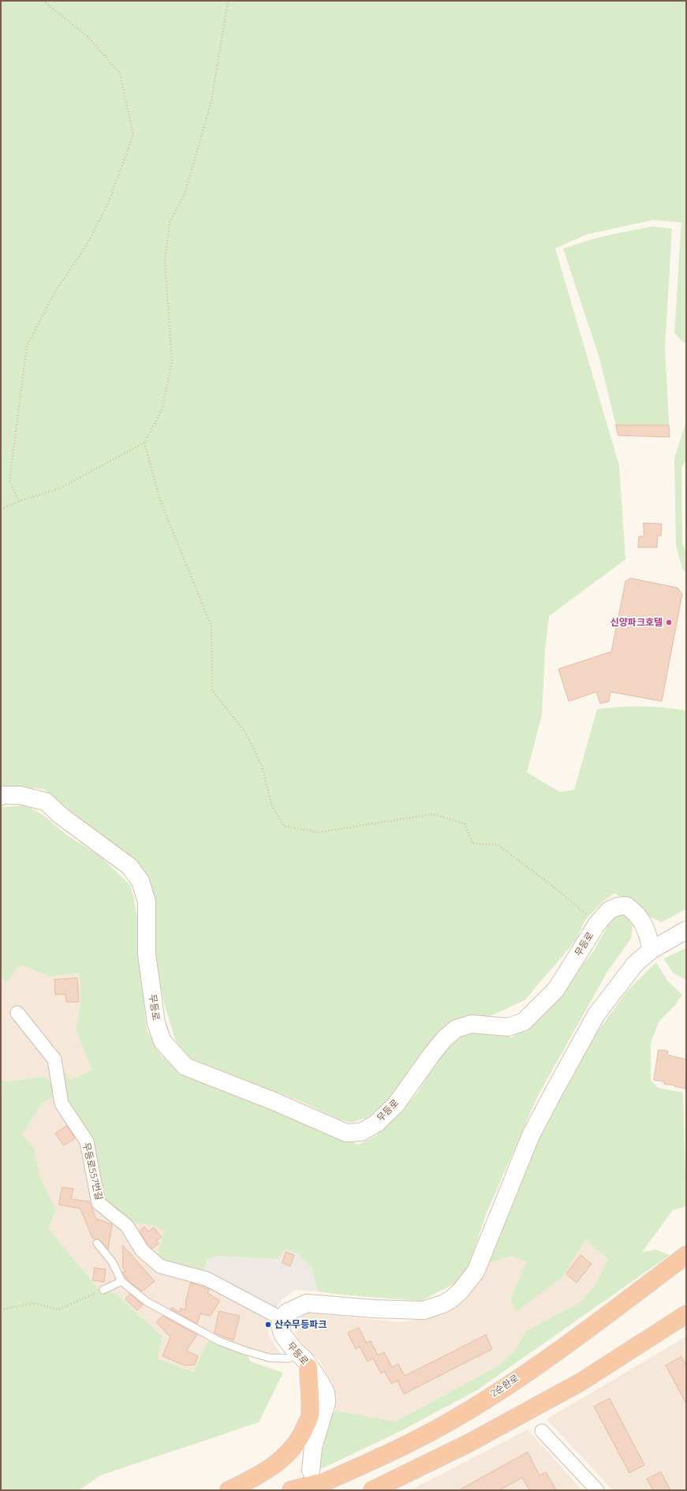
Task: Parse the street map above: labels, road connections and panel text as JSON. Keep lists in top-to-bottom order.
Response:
{
  "streets": {
    "highway": ["2순환로"],
    "main road": ["무등로"],
    "street": ["무등로557번길"]
  },
  "crossings": [
    ["무등로", "무등로557번길"]
  ],
  "places": ["신양파크호텔", "산수무등파크"]
}
